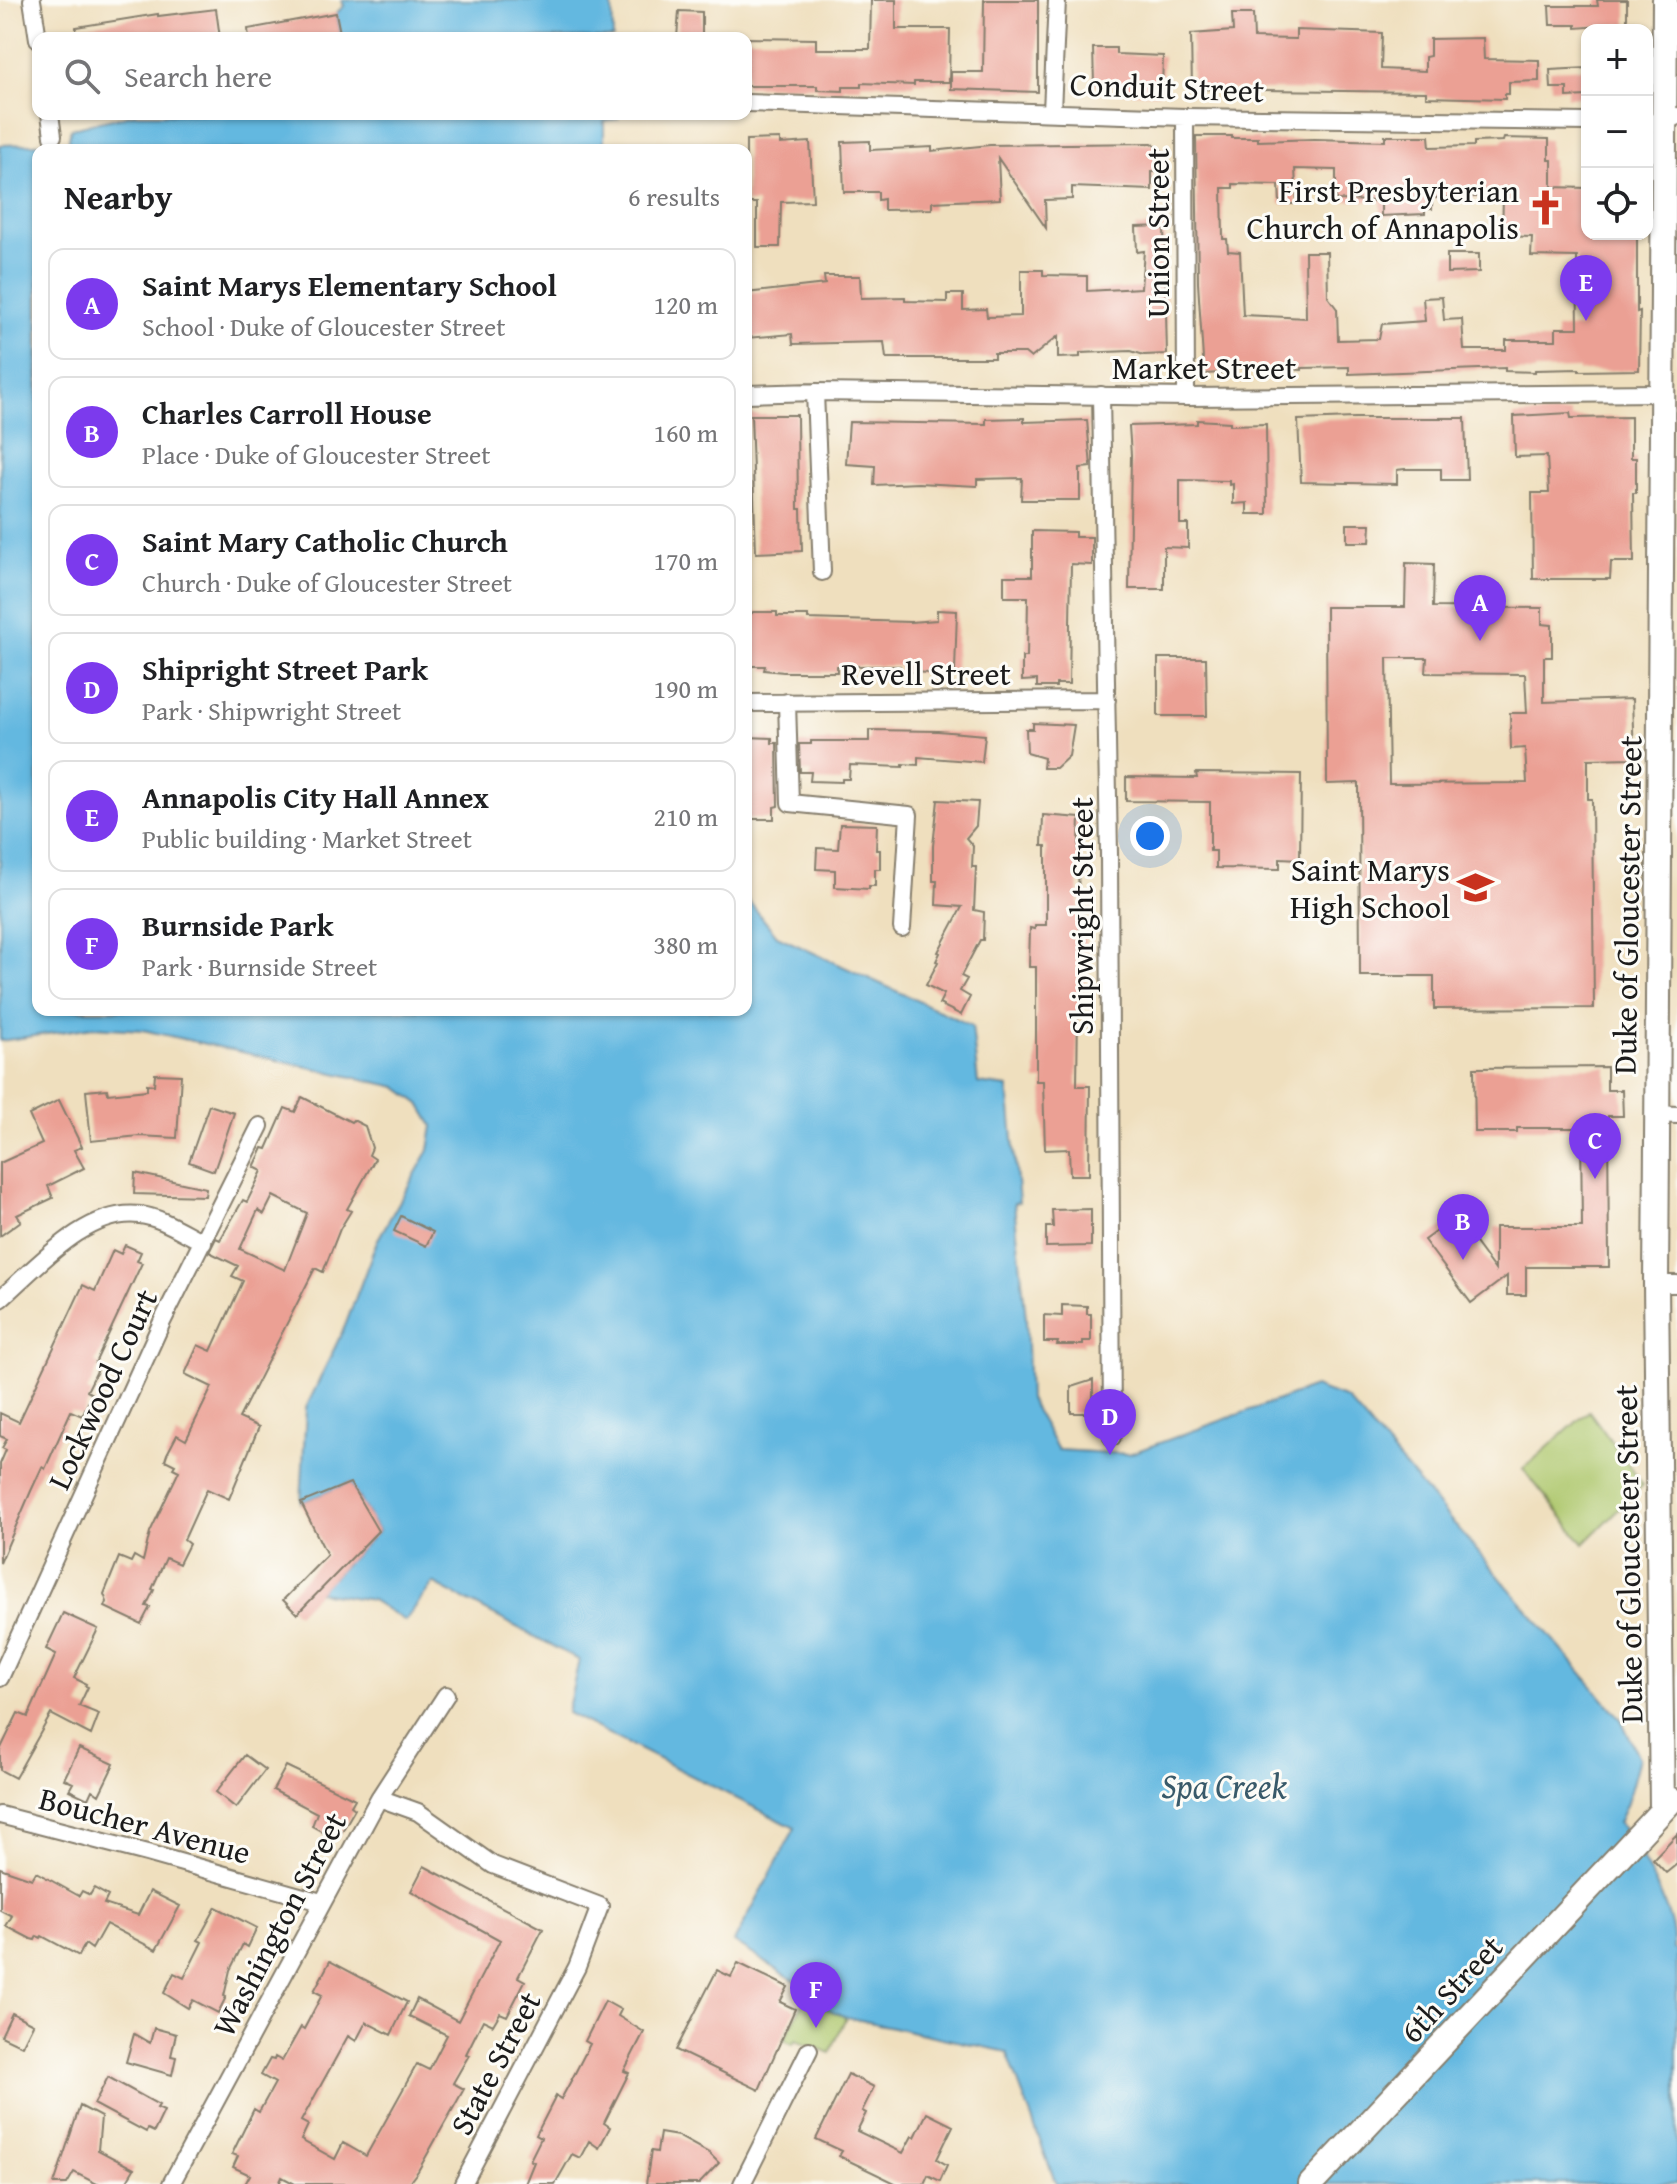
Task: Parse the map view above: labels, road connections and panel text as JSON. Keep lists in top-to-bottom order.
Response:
{
  "streets": {
    "main road": ["Duke of Gloucester Street", "6th Street"],
    "street": [
      "Conduit Street",
      "Union Street",
      "Market Street",
      "Revell Street",
      "Shipwright Street",
      "Lockwood Court",
      "Boucher Avenue",
      "Washington Street",
      "State Street"
    ]
  },
  "crossings": [
    ["Conduit Street", "Union Street"],
    ["Union Street", "Market Street"],
    ["Market Street", "Duke of Gloucester Street"],
    ["Market Street", "Shipwright Street"],
    ["Revell Street", "Shipwright Street"],
    ["Duke of Gloucester Street", "6th Street"],
    ["Boucher Avenue", "Washington Street"],
    ["Washington Street", "State Street"]
  ],
  "water": ["Spa Creek"],
  "places": {
    "church": ["First Presbyterian Church of Annapolis"],
    "school or university": ["Saint Marys High School"]
  },
  "page": {
    "map_buttons": ["+", "−"],
    "search": "Search here",
    "heading": ["Nearby", "6 results"],
    "list": [
      {
        "mark": "A",
        "name": "Saint Marys Elementary School",
        "note": "School · Duke of Gloucester Street",
        "value": "120 m"
      },
      {
        "mark": "B",
        "name": "Charles Carroll House",
        "note": "Place · Duke of Gloucester Street",
        "value": "160 m"
      },
      {
        "mark": "C",
        "name": "Saint Mary Catholic Church",
        "note": "Church · Duke of Gloucester Street",
        "value": "170 m"
      },
      {
        "mark": "D",
        "name": "Shipright Street Park",
        "note": "Park · Shipwright Street",
        "value": "190 m"
      },
      {
        "mark": "E",
        "name": "Annapolis City Hall Annex",
        "note": "Public building · Market Street",
        "value": "210 m"
      },
      {
        "mark": "F",
        "name": "Burnside Park",
        "note": "Park · Burnside Street",
        "value": "380 m"
      }
    ],
    "pins": [
      "E",
      "A",
      "C",
      "B",
      "D",
      "F"
    ]
  }
}
